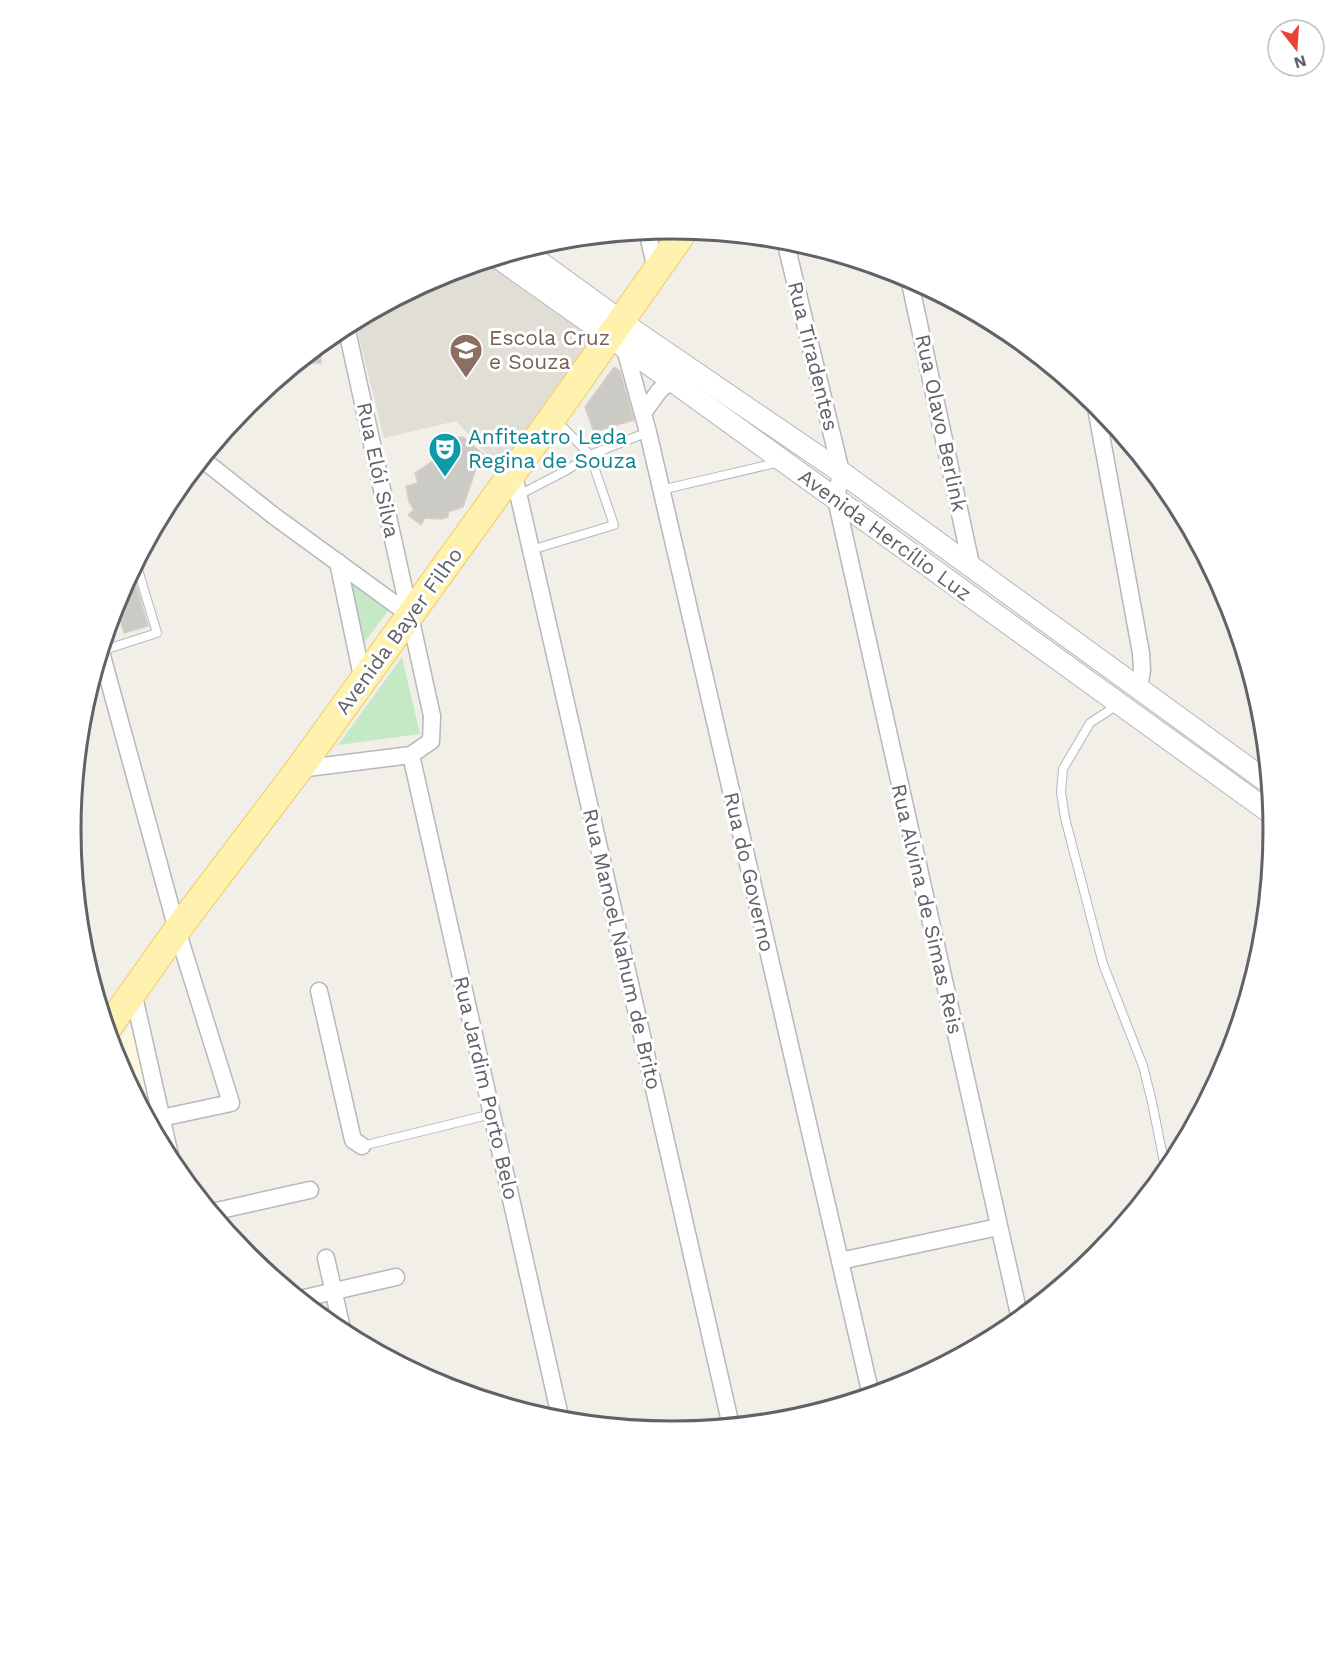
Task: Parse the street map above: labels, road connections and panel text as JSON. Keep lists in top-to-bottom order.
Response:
{
  "streets": {
    "main road": ["Avenida Bayer Filho"],
    "street": [
      "Rua Tiradentes",
      "Rua Olavo Berlink",
      "Rua Elói Silva",
      "Avenida Hercílio Luz",
      "Rua do Governo",
      "Rua Alvina de Simas Reis",
      "Rua Manoel Nahum de Brito",
      "Rua Jardim Porto Belo"
    ]
  },
  "crossings": [
    ["Rua Tiradentes", "Avenida Hercílio Luz"],
    ["Rua Olavo Berlink", "Avenida Hercílio Luz"],
    ["Rua Elói Silva", "Avenida Bayer Filho"],
    ["Rua Elói Silva", "Rua Jardim Porto Belo"],
    ["Avenida Hercílio Luz", "Avenida Bayer Filho"],
    ["Avenida Hercílio Luz", "Rua do Governo"],
    ["Avenida Hercílio Luz", "Rua Alvina de Simas Reis"],
    ["Avenida Bayer Filho", "Rua do Governo"],
    ["Avenida Bayer Filho", "Rua Manoel Nahum de Brito"]
  ],
  "places": {
    "school or university": ["Escola Cruz e Souza"],
    "theatre": ["Anfiteatro Leda Regina de Souza"]
  },
  "north": "bottom"
}
